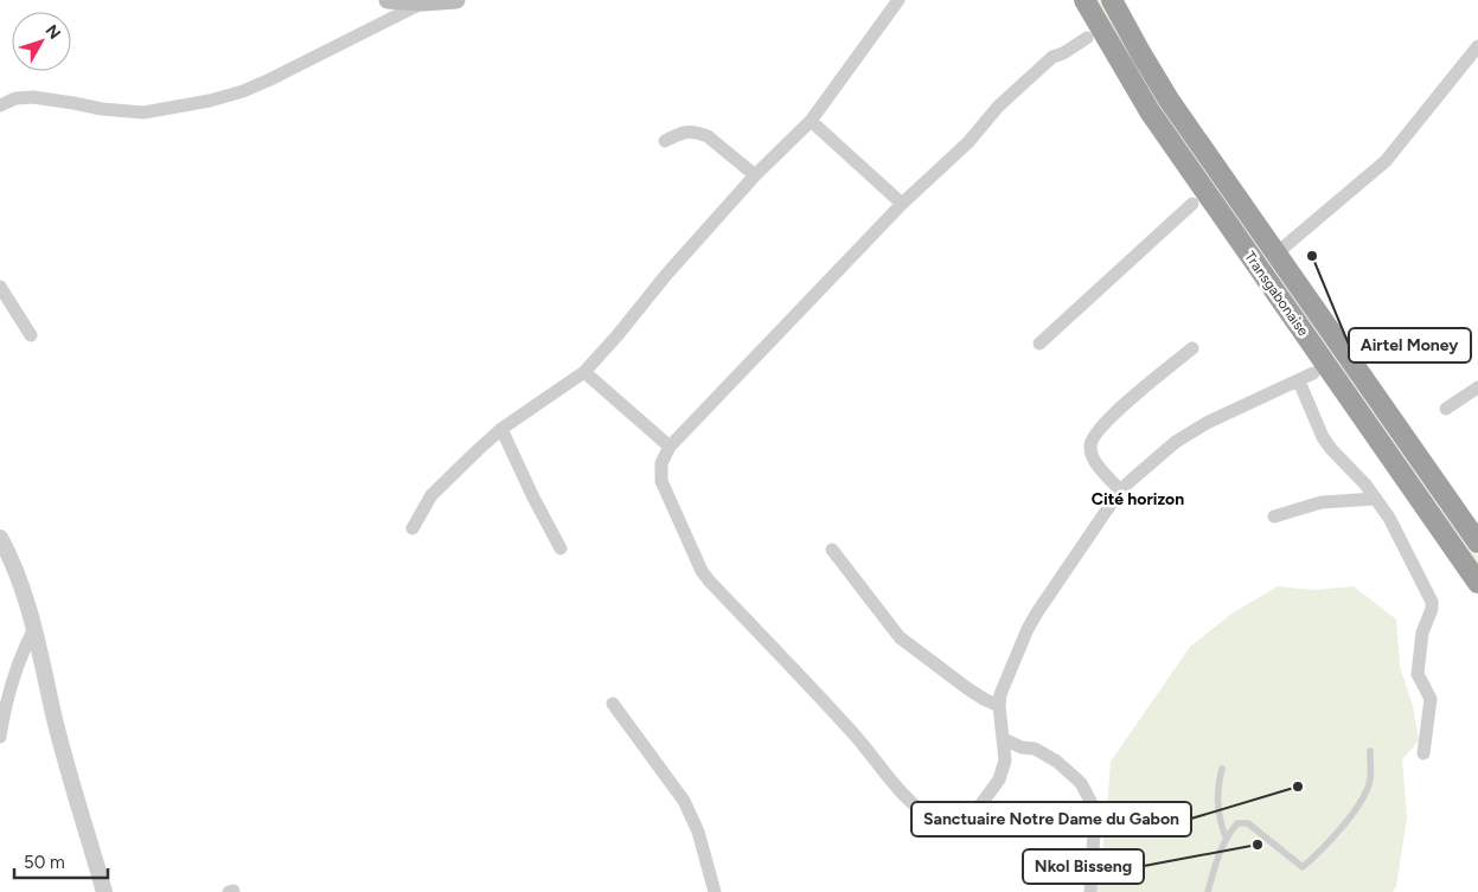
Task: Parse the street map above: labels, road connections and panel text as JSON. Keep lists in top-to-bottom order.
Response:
{
  "streets": {
    "highway": ["Transgabonaise"]
  },
  "districts": ["Cité horizon"],
  "places": ["Airtel Money", "Sanctuaire Notre Dame du Gabon", "Nkol Bisseng"],
  "scale_bar": "50 m",
  "north": "top right"
}
